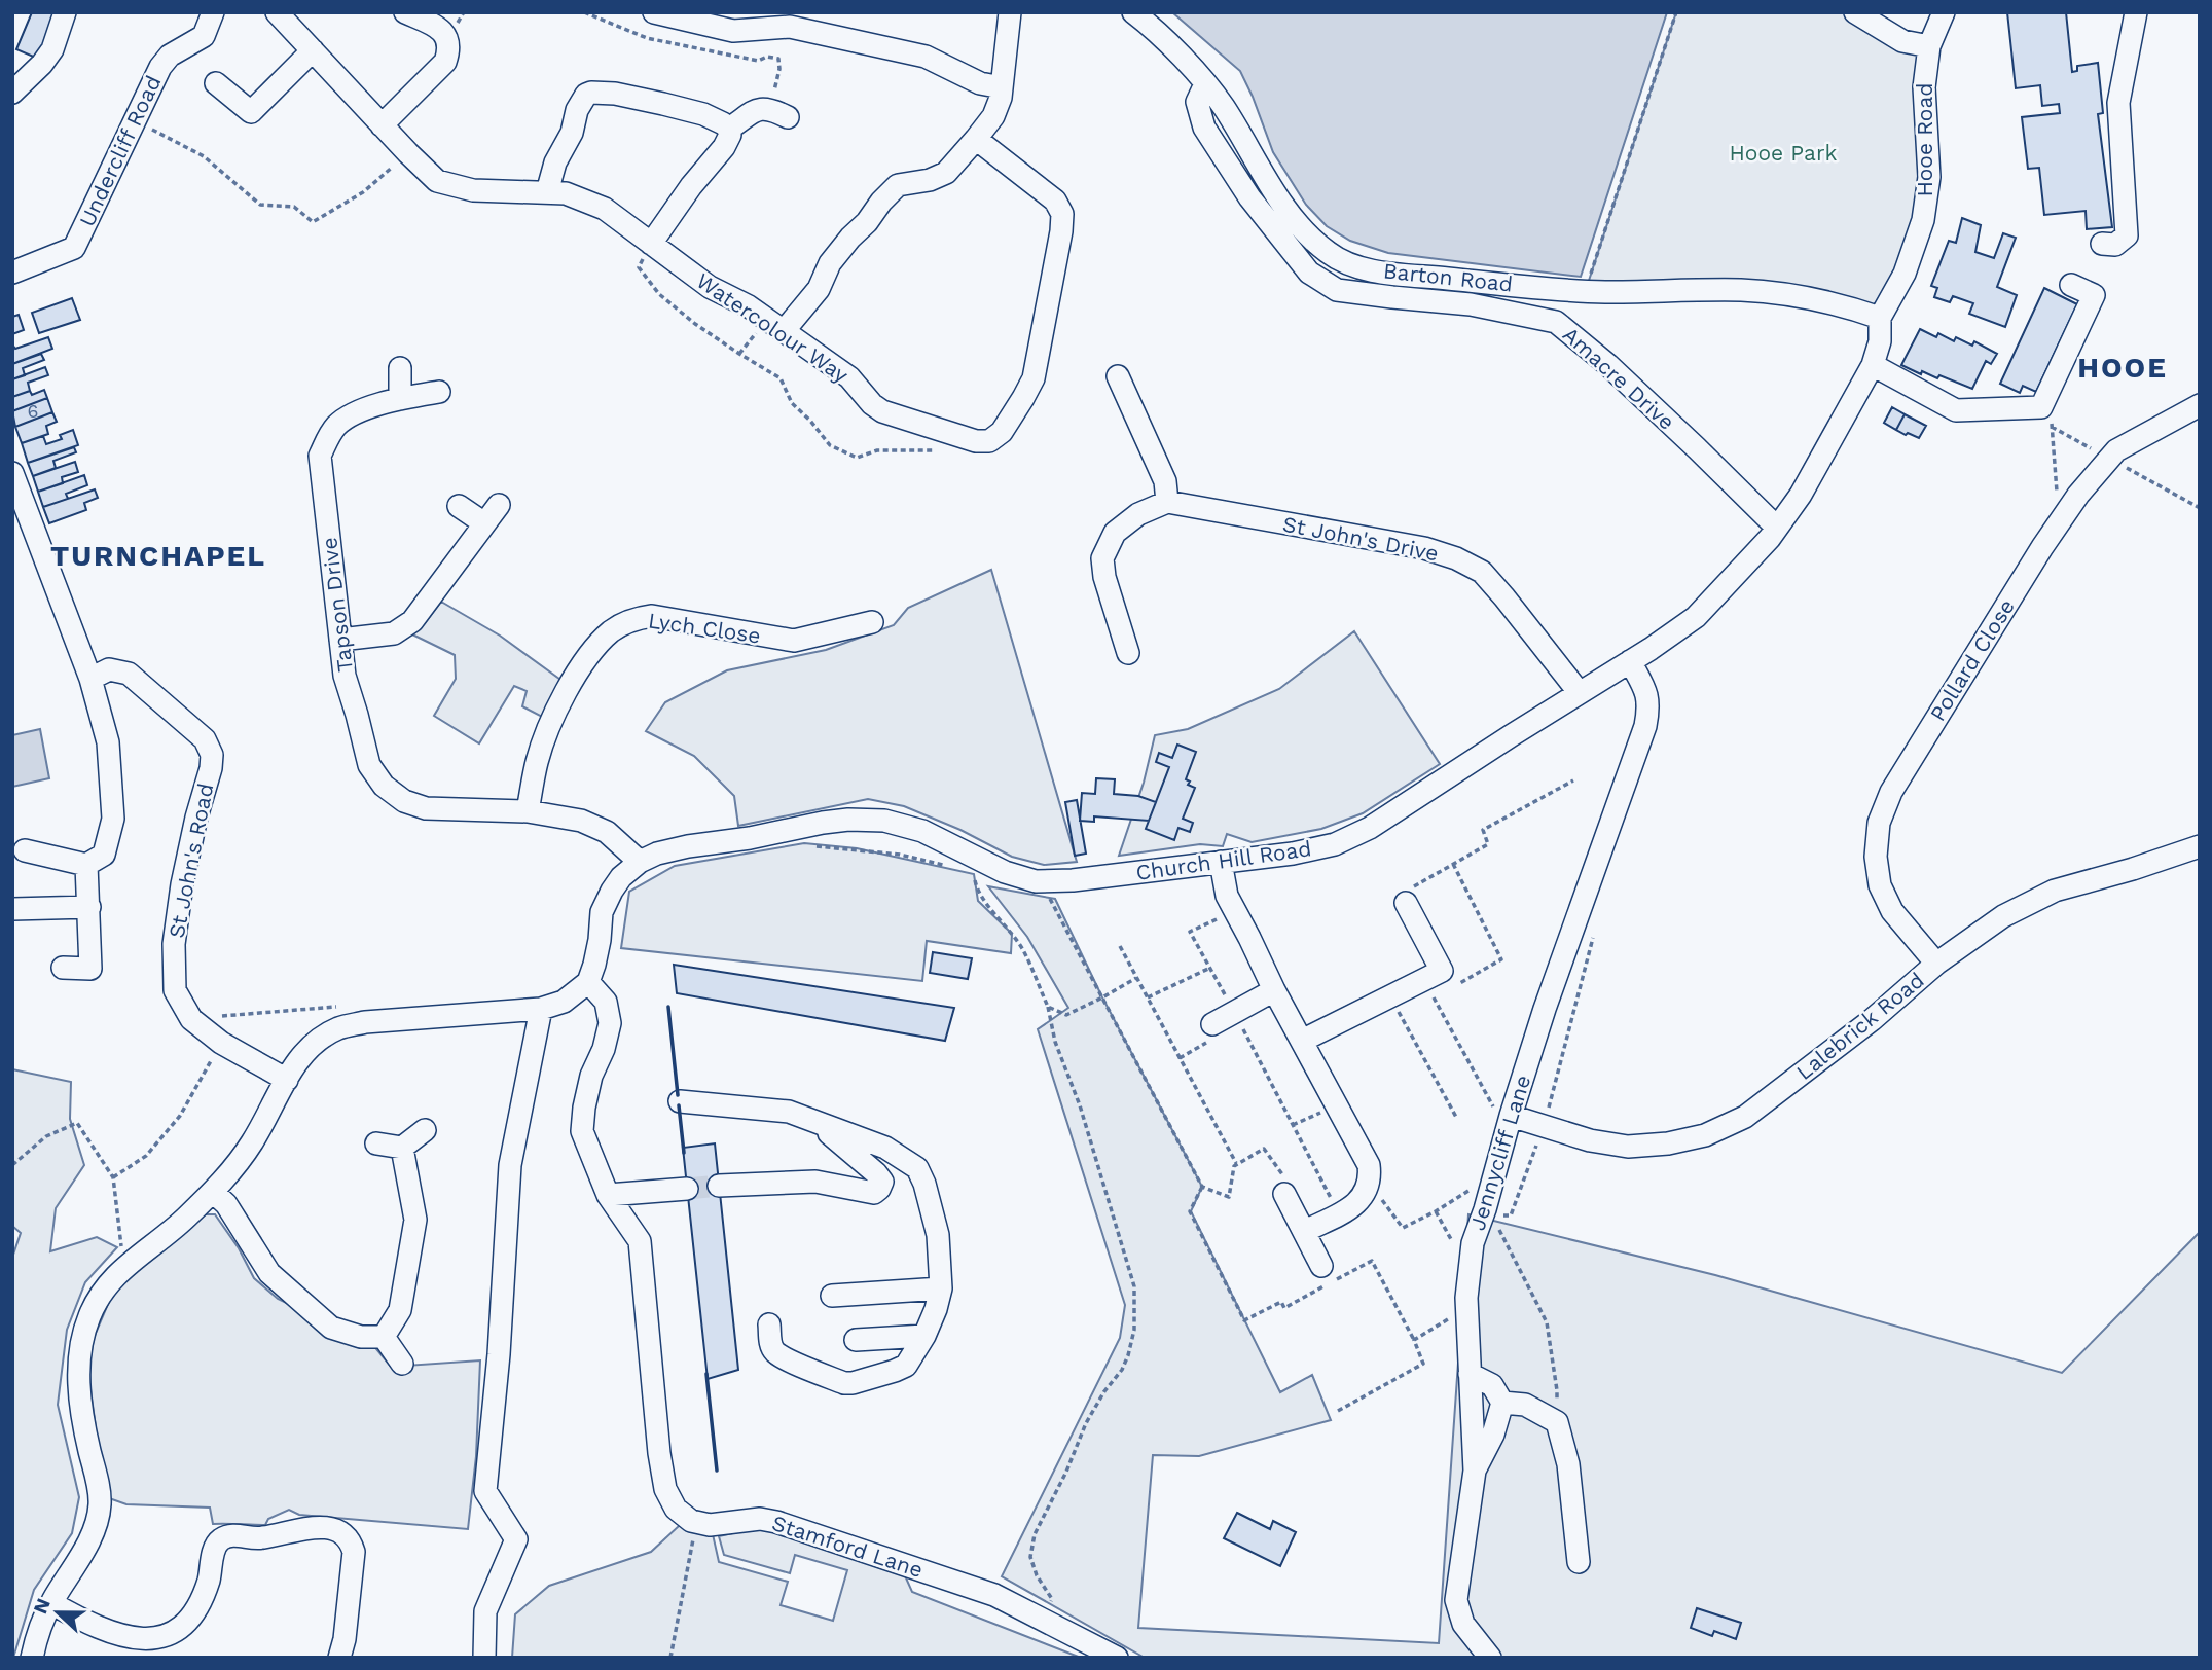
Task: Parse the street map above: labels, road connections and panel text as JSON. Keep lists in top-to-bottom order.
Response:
{
  "streets": {
    "street": [
      "Hooe Road",
      "Undercliff Road",
      "Barton Road",
      "Watercolour Way",
      "Amacre Drive",
      "St John's Drive",
      "Tapson Drive",
      "Lych Close",
      "Pollard Close",
      "St John's Road",
      "Church Hill Road",
      "Lalebrick Road",
      "Jennycliff Lane",
      "Stamford Lane"
    ]
  },
  "crossings": [
    ["Hooe Road", "Barton Road"],
    ["Hooe Road", "Church Hill Road"],
    ["Barton Road", "Amacre Drive"],
    ["Amacre Drive", "Church Hill Road"],
    ["St John's Drive", "Church Hill Road"],
    ["Tapson Drive", "Lych Close"],
    ["Tapson Drive", "Church Hill Road"],
    ["Pollard Close", "Lalebrick Road"],
    ["Church Hill Road", "Jennycliff Lane"],
    ["Lalebrick Road", "Jennycliff Lane"]
  ],
  "districts": ["HOOE", "TURNCHAPEL"],
  "parks": ["Hooe Park"],
  "house_numbers": ["6"],
  "north": "left"
}
